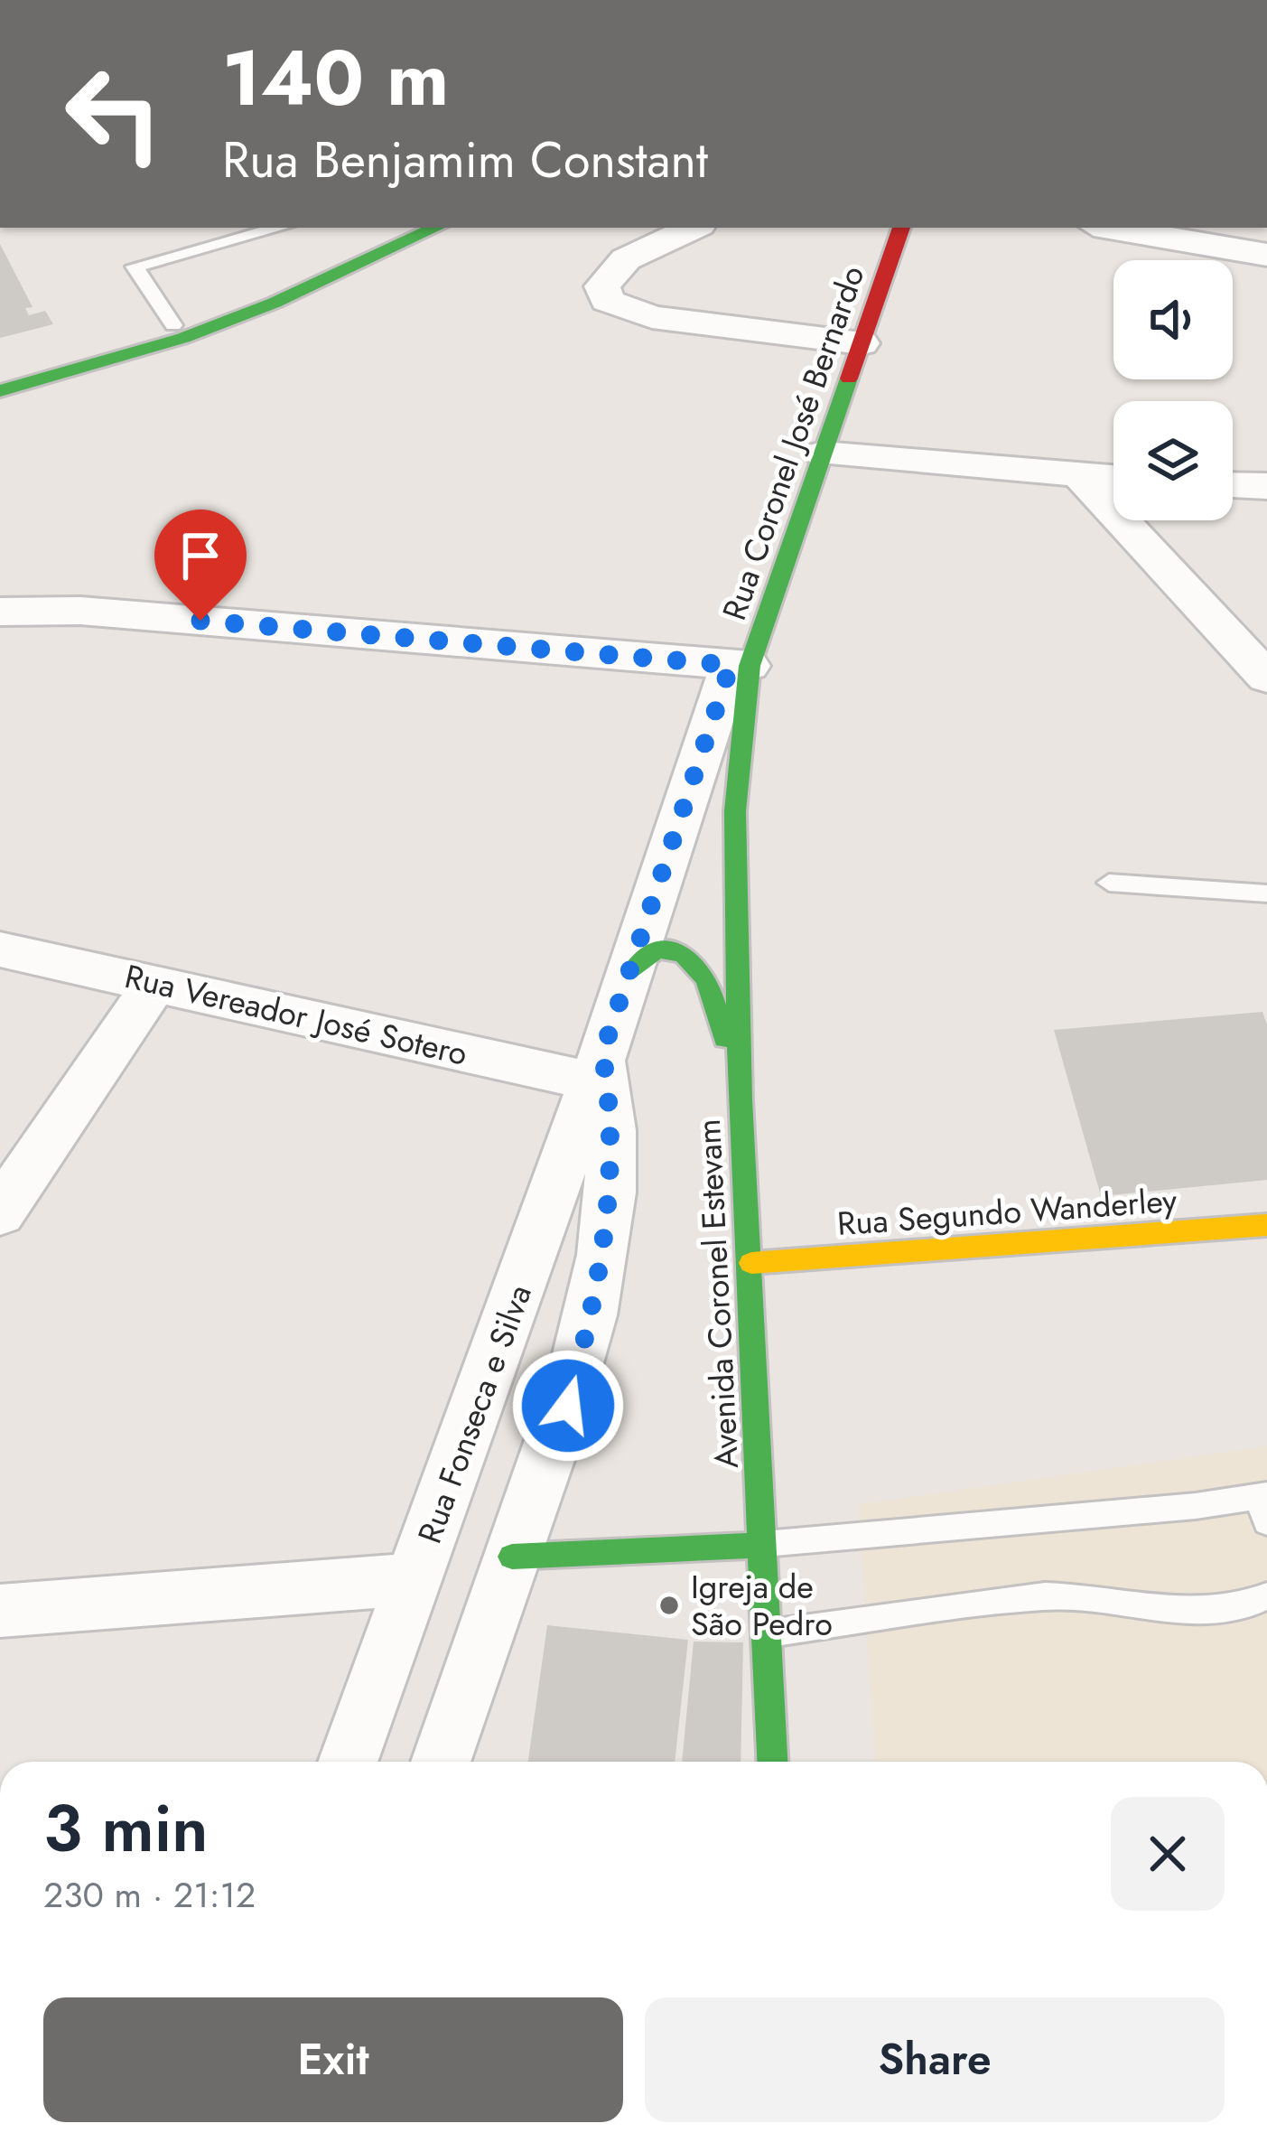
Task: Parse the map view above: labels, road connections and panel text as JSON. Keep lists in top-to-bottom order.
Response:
{
  "streets": {
    "main road": ["Rua Coronel José Bernardo", "Rua Segundo Wanderley", "Avenida Coronel Estevam"],
    "street": ["Rua Vereador José Sotero", "Rua Fonseca e Silva"]
  },
  "crossings": [
    ["Rua Coronel José Bernardo", "Avenida Coronel Estevam"],
    ["Rua Coronel José Bernardo", "Rua Fonseca e Silva"],
    ["Rua Vereador José Sotero", "Rua Fonseca e Silva"],
    ["Rua Segundo Wanderley", "Avenida Coronel Estevam"]
  ],
  "places": ["Igreja de São Pedro"],
  "page": {
    "turn": ["140 m", "Rua Benjamim Constant"],
    "heading": ["3 min", "230 m · 21:12"],
    "buttons": ["Exit", "Share"]
  }
}
